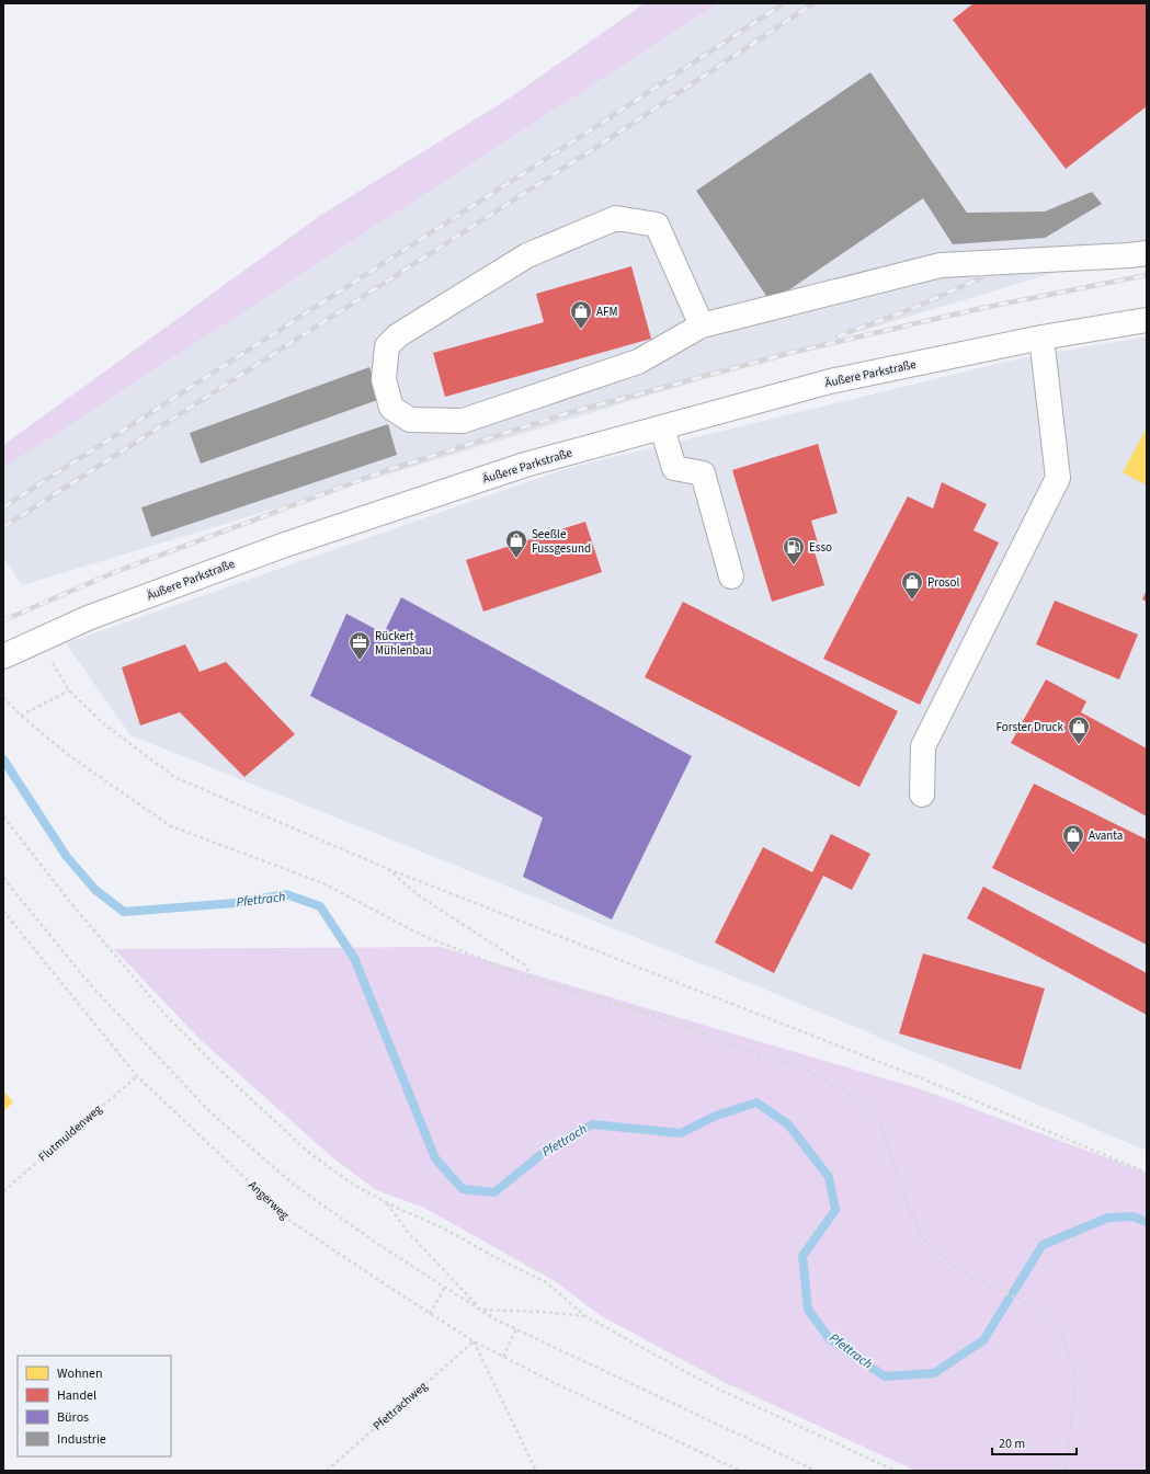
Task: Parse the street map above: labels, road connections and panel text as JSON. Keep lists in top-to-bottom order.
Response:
{
  "streets": {
    "street": ["Äußere Parkstraße"],
    "path": ["Flutmuldenweg", "Angerweg", "Pfettrachweg"]
  },
  "crossings": [
    ["Flutmuldenweg", "Angerweg"],
    ["Angerweg", "Pfettrachweg"]
  ],
  "water": ["Pfettrach"],
  "places": {
    "shop": [
      "AFM",
      "Seeßle Fussgesund",
      "Prosol",
      "Forster Druck",
      "Avanta"
    ],
    "fuel station": ["Esso"],
    "office": ["Rückert Mühlenbau"]
  },
  "legend": [
    "Wohnen",
    "Handel",
    "Büros",
    "Industrie"
  ],
  "scale_bar": "20 m"
}
